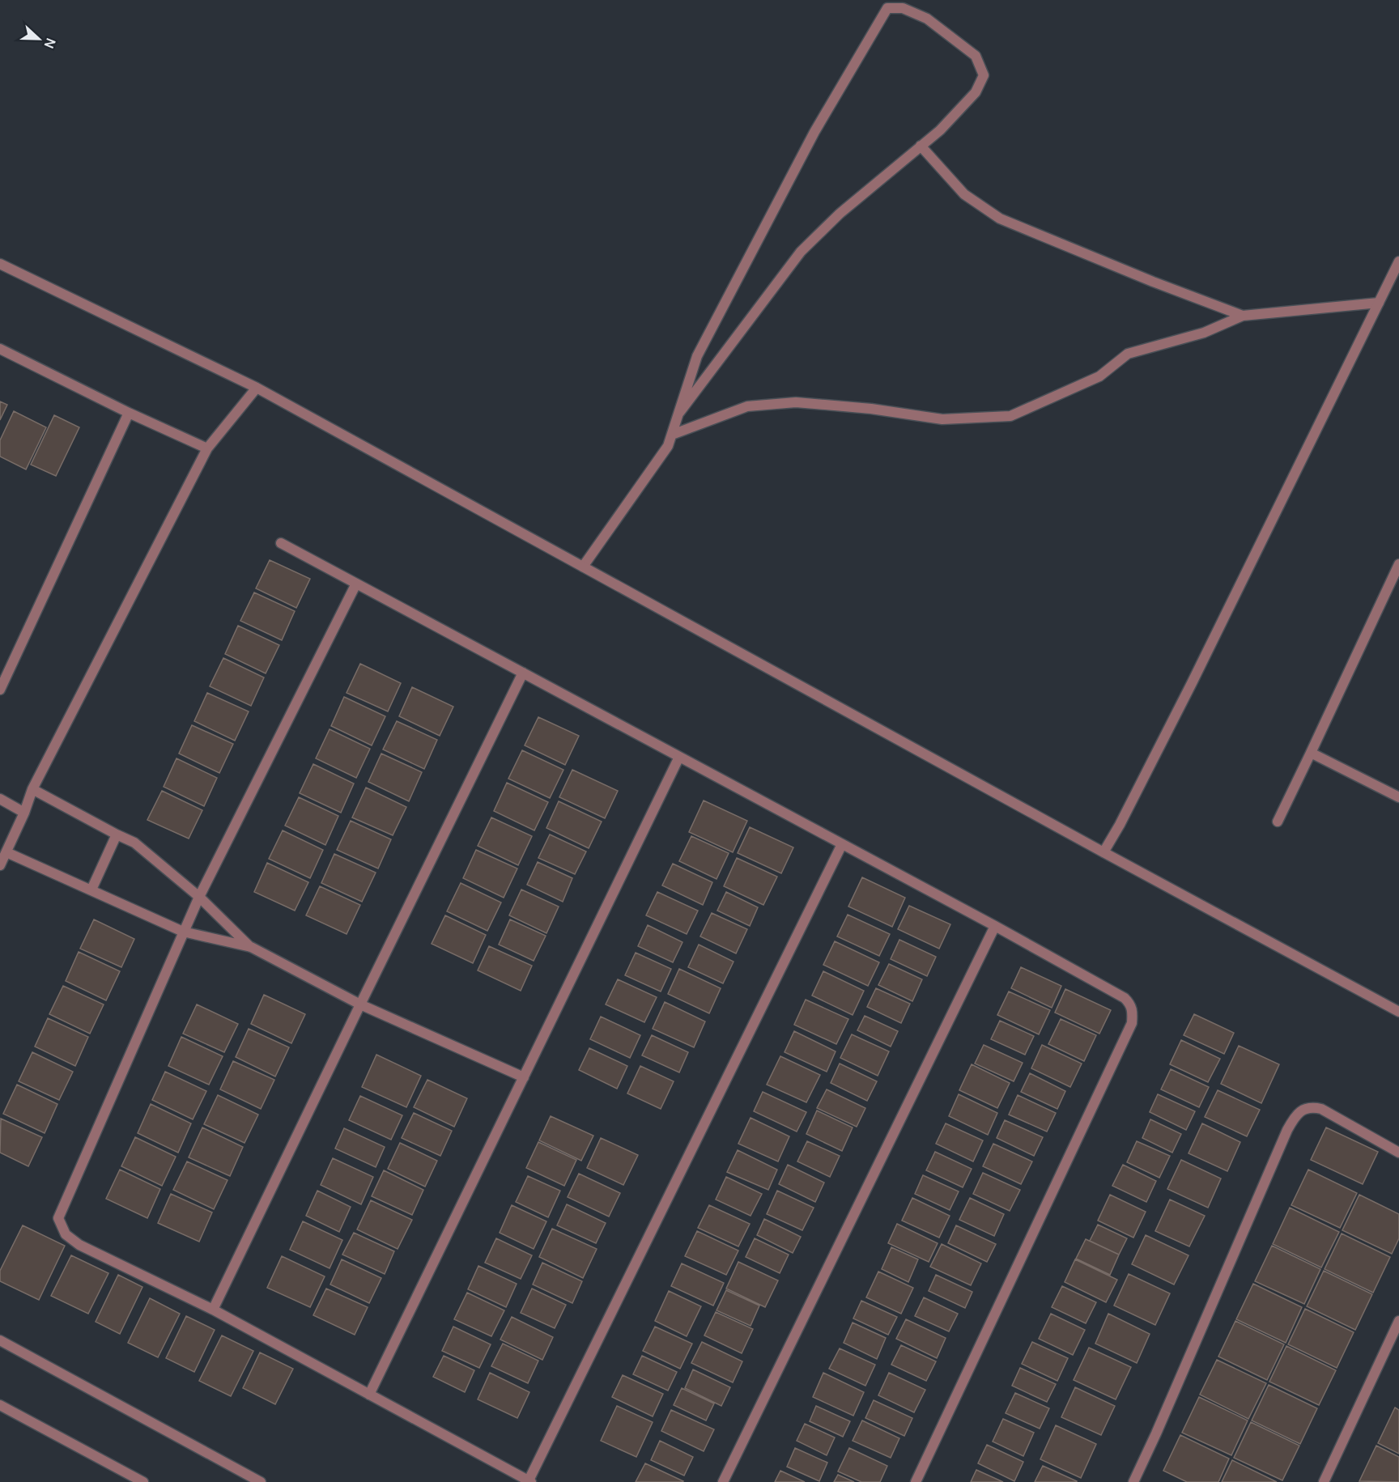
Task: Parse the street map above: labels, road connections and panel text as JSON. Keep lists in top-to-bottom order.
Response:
{
  "north": "right"
}
